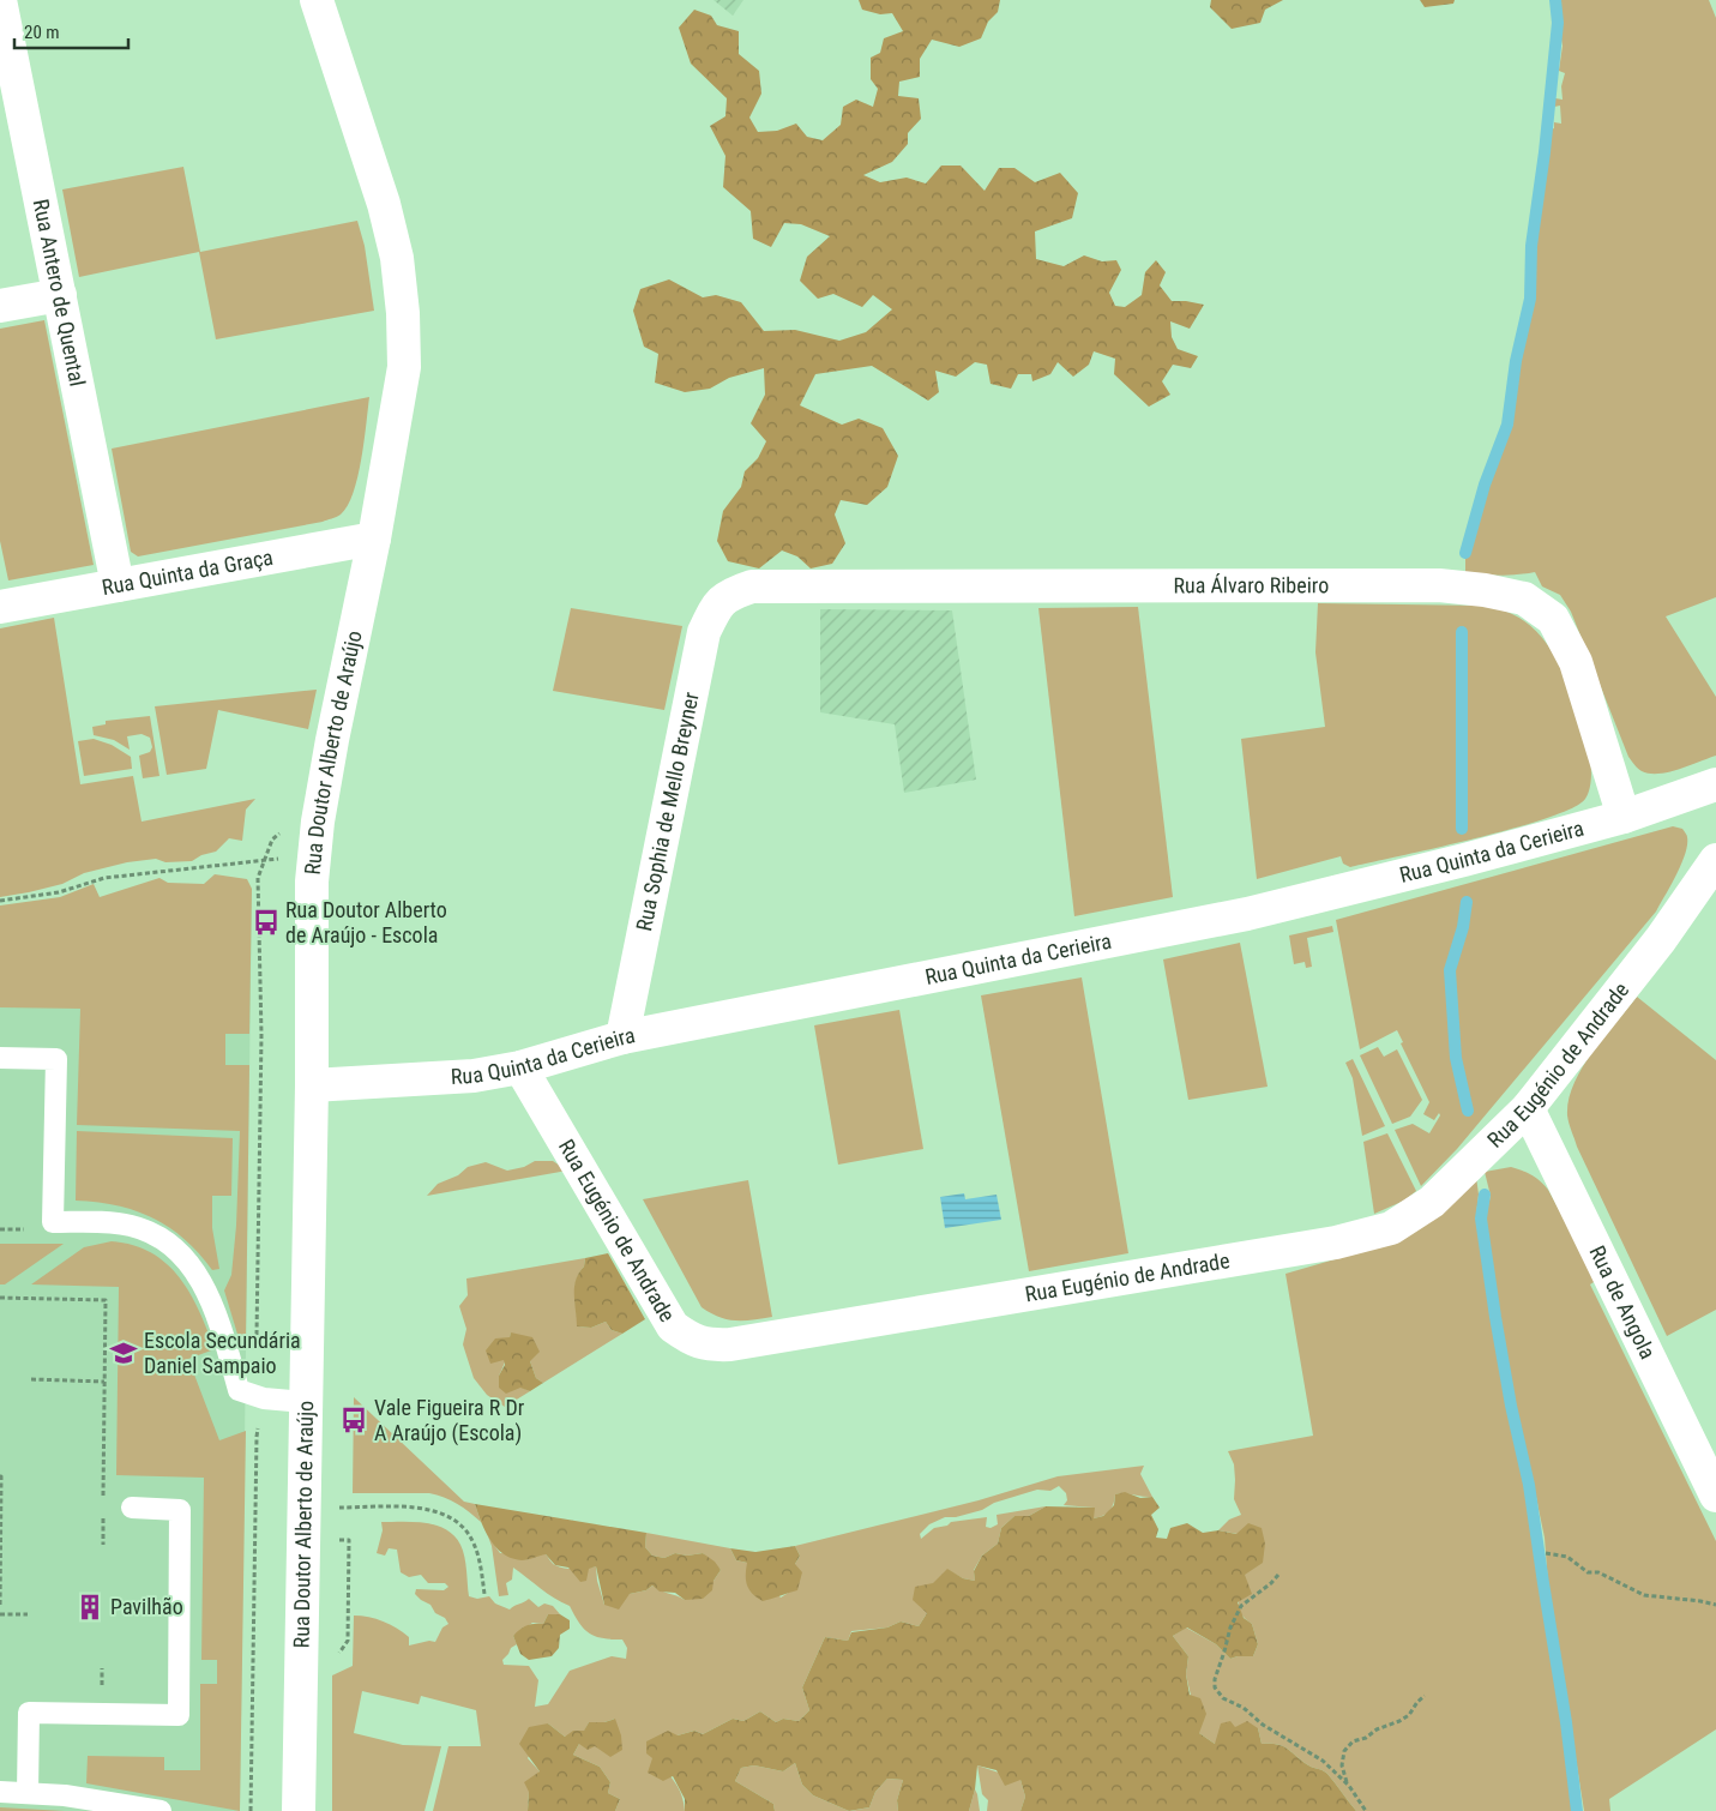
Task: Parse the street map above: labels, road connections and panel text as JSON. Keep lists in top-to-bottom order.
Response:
{
  "streets": {
    "street": [
      "Rua Antero de Quental",
      "Rua Quinta da Graça",
      "Rua Álvaro Ribeiro",
      "Rua Doutor Alberto de Araújo",
      "Rua Sophia de Mello Breyner",
      "Rua Quinta da Cerieira",
      "Rua Eugénio de Andrade",
      "Rua de Angola"
    ]
  },
  "crossings": [
    ["Rua Antero de Quental", "Rua Quinta da Graça"],
    ["Rua Quinta da Graça", "Rua Doutor Alberto de Araújo"],
    ["Rua Álvaro Ribeiro", "Rua Sophia de Mello Breyner"],
    ["Rua Álvaro Ribeiro", "Rua Quinta da Cerieira"],
    ["Rua Doutor Alberto de Araújo", "Rua Quinta da Cerieira"],
    ["Rua Sophia de Mello Breyner", "Rua Quinta da Cerieira"],
    ["Rua Quinta da Cerieira", "Rua Eugénio de Andrade"],
    ["Rua Eugénio de Andrade", "Rua de Angola"]
  ],
  "places": {
    "bus stop": ["Rua Doutor Alberto de Araújo - Escola", "Vale Figueira R Dr A Araújo (Escola)"],
    "school or university": ["Escola Secundária Daniel Sampaio"],
    "building": ["Pavilhão"]
  },
  "scale_bar": "20 m"
}
